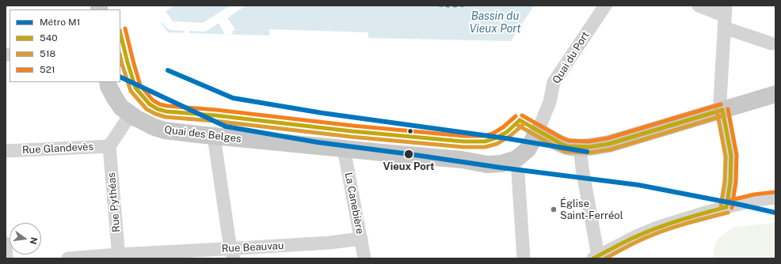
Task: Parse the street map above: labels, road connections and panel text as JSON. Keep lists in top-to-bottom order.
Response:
{
  "streets": {
    "main road": ["Quai des Belges"],
    "street": [
      "Quai du Port",
      "Rue Glandevès",
      "Rue Pythéas",
      "La Canebière",
      "Rue Beauvau"
    ]
  },
  "crossings": [
    ["Quai du Port", "Quai des Belges"],
    ["Quai des Belges", "La Canebière"],
    ["Rue Glandevès", "Rue Pythéas"],
    ["Rue Pythéas", "Rue Beauvau"],
    ["La Canebière", "Rue Beauvau"]
  ],
  "water": ["Bassin du Vieux Port"],
  "places": ["Vieux Port", "Église Saint-Ferréol"],
  "lines": [
    "transit line 521",
    "transit line 540",
    "transit line 518",
    "metro line M1"
  ],
  "legend": [
    "Métro M1",
    "540",
    "518",
    "521"
  ],
  "north": "right"
}
